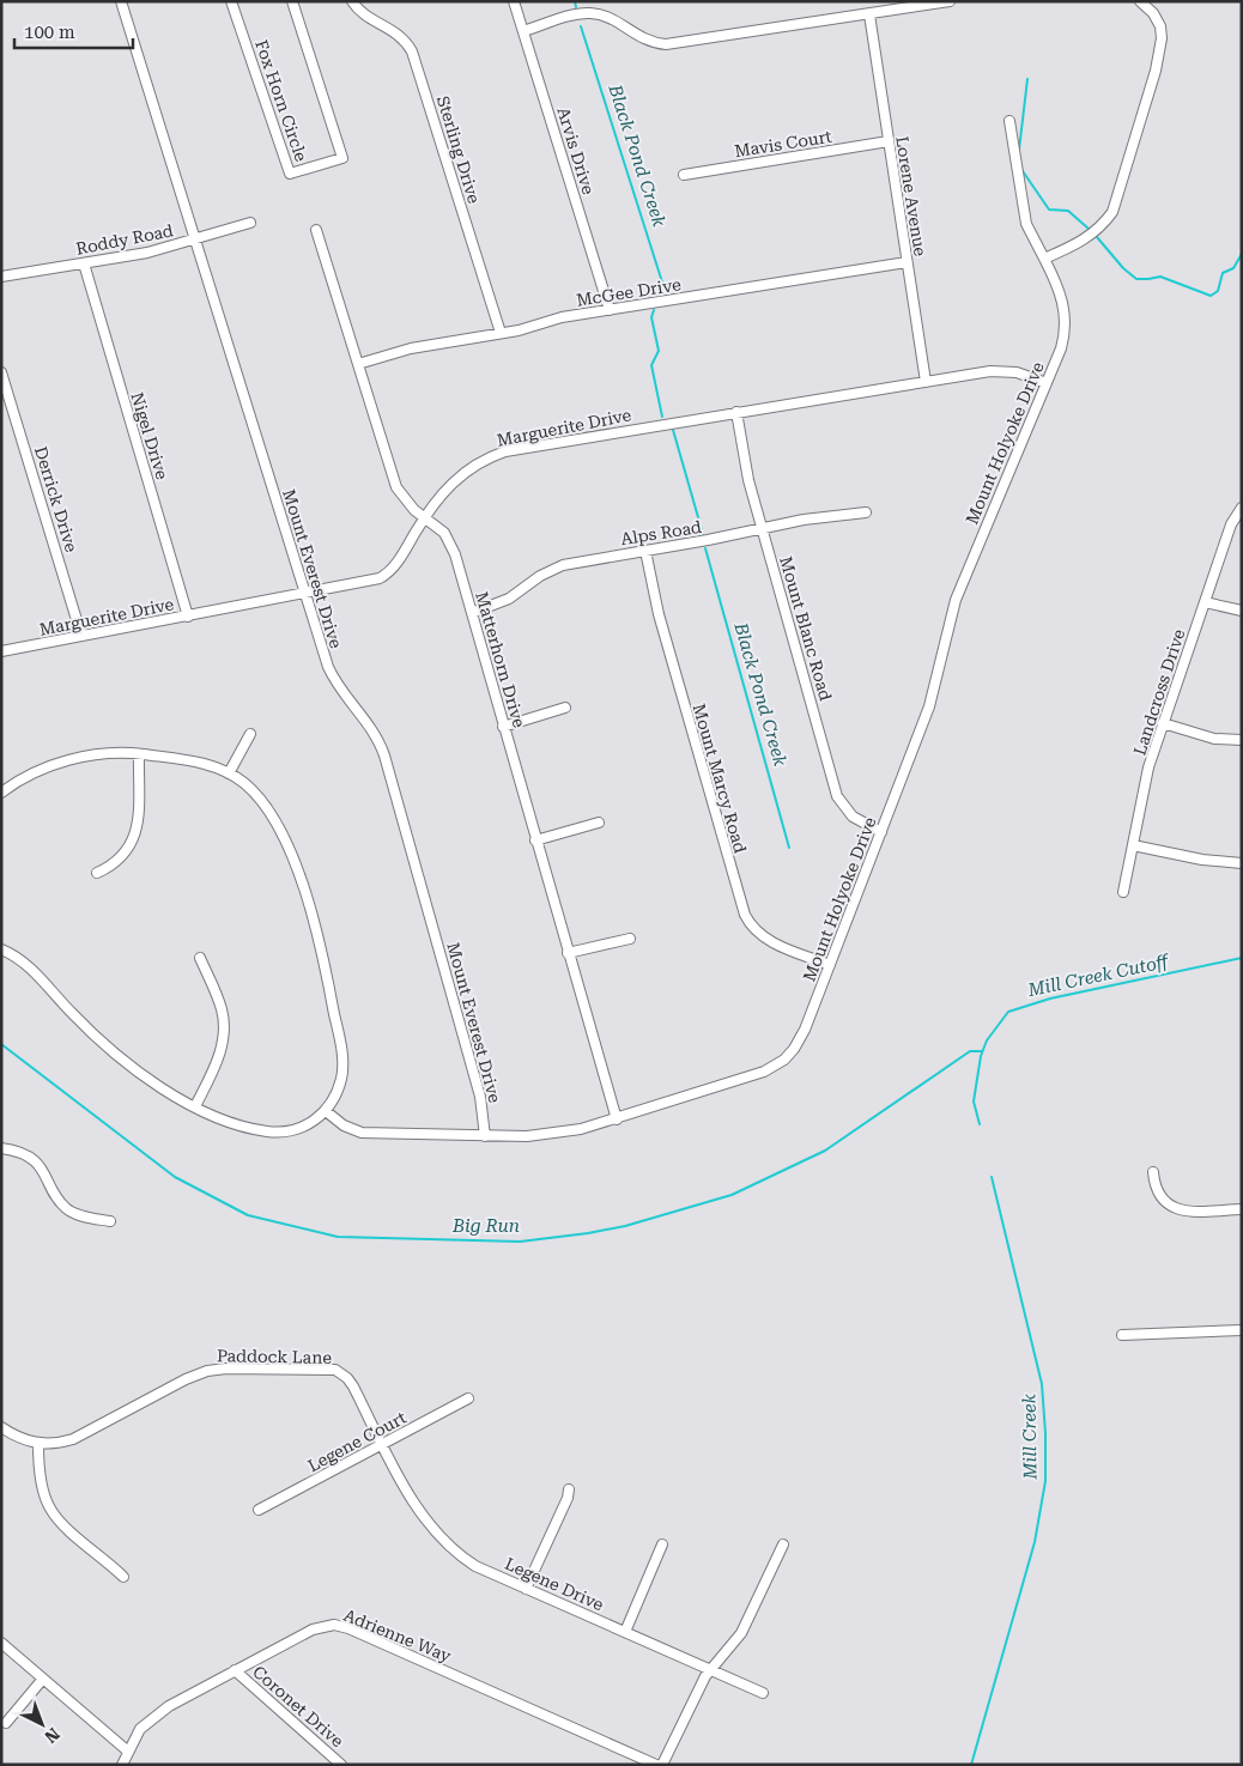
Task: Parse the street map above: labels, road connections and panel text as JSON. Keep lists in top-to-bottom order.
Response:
{
  "streets": {
    "street": [
      "Fox Horn Circle",
      "Mavis Court",
      "Sterling Drive",
      "Arvis Drive",
      "Lorene Avenue",
      "Roddy Road",
      "McGee Drive",
      "Marguerite Drive",
      "Nigel Drive",
      "Mount Holyoke Drive",
      "Derrick Drive",
      "Alps Road",
      "Mount Everest Drive",
      "Mount Blanc Road",
      "Matterhorn Drive",
      "Landcross Drive",
      "Mount Marcy Road",
      "Paddock Lane",
      "Legene Court",
      "Legene Drive",
      "Adrienne Way",
      "Coronet Drive"
    ]
  },
  "crossings": [
    ["Mavis Court", "Lorene Avenue"],
    ["Sterling Drive", "McGee Drive"],
    ["Arvis Drive", "McGee Drive"],
    ["Lorene Avenue", "McGee Drive"],
    ["Lorene Avenue", "Marguerite Drive"],
    ["Roddy Road", "Nigel Drive"],
    ["Roddy Road", "Mount Everest Drive"],
    ["McGee Drive", "Matterhorn Drive"],
    ["Marguerite Drive", "Nigel Drive"],
    ["Marguerite Drive", "Mount Holyoke Drive"],
    ["Marguerite Drive", "Derrick Drive"],
    ["Marguerite Drive", "Mount Everest Drive"],
    ["Marguerite Drive", "Mount Blanc Road"],
    ["Marguerite Drive", "Matterhorn Drive"],
    ["Mount Holyoke Drive", "Mount Everest Drive"],
    ["Mount Holyoke Drive", "Mount Blanc Road"],
    ["Mount Holyoke Drive", "Matterhorn Drive"],
    ["Mount Holyoke Drive", "Mount Marcy Road"],
    ["Alps Road", "Mount Blanc Road"],
    ["Alps Road", "Matterhorn Drive"],
    ["Alps Road", "Mount Marcy Road"],
    ["Paddock Lane", "Legene Court"],
    ["Paddock Lane", "Legene Drive"],
    ["Legene Court", "Legene Drive"],
    ["Adrienne Way", "Coronet Drive"]
  ],
  "water": [
    "Black Pond Creek",
    "Mill Creek Cutoff",
    "Big Run",
    "Mill Creek"
  ],
  "scale_bar": "100 m",
  "north": "bottom right"
}
